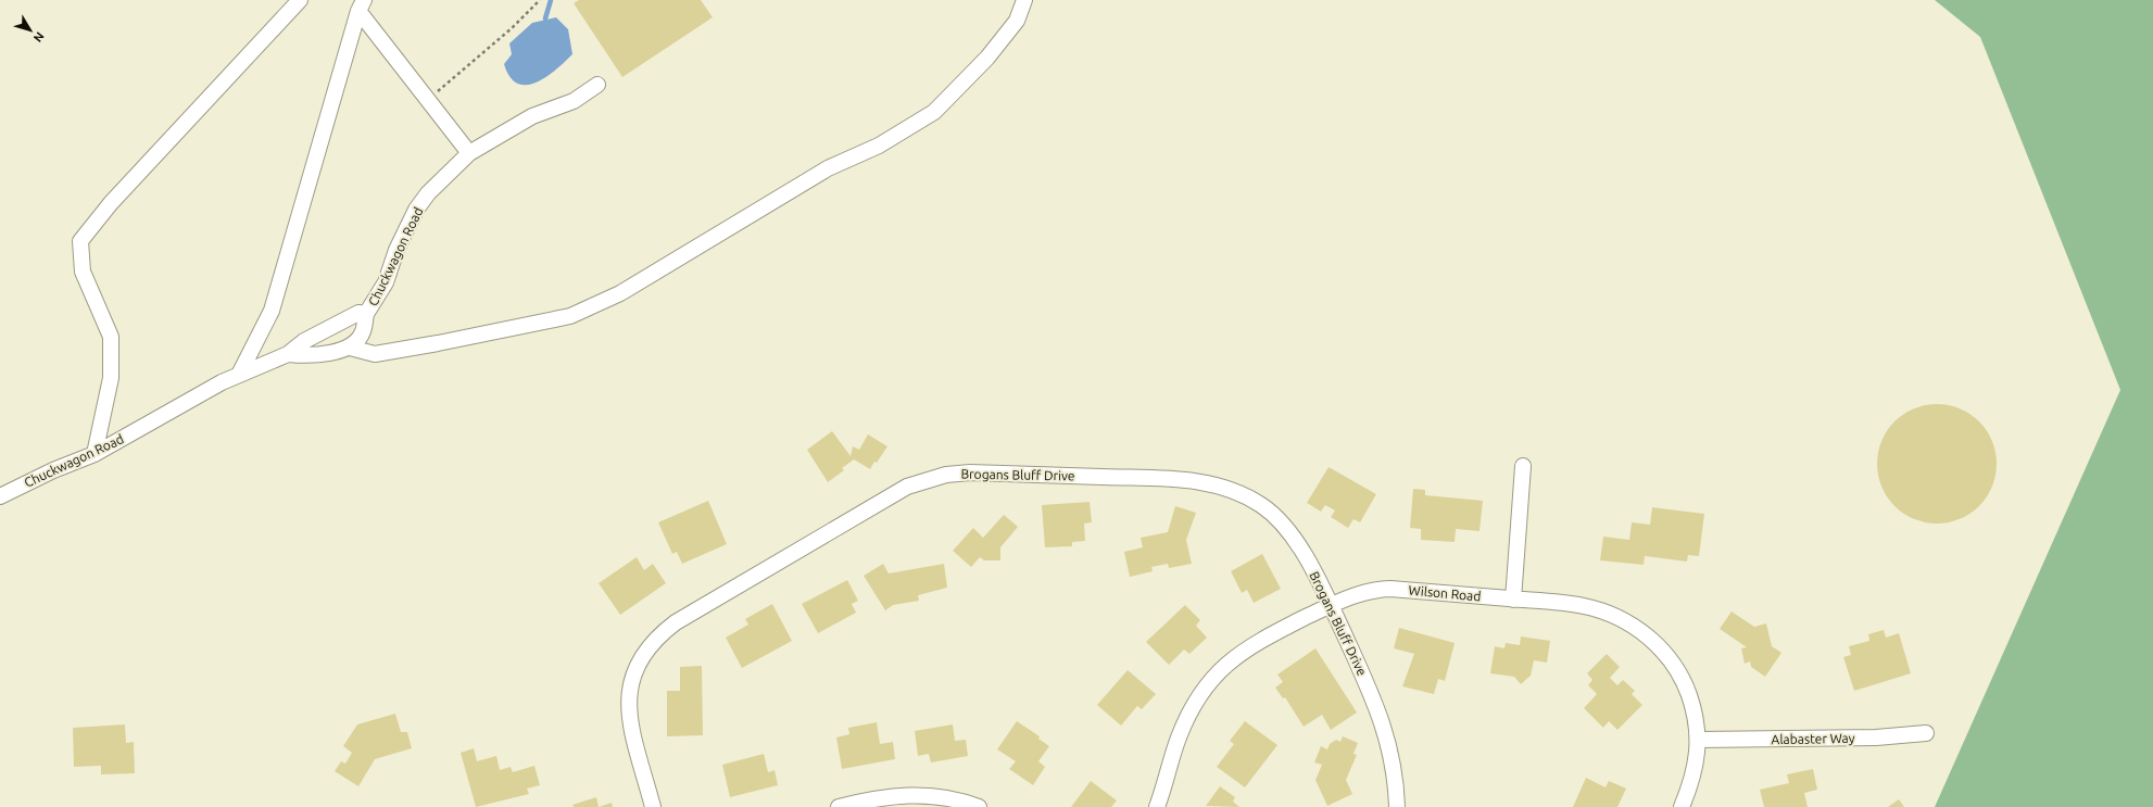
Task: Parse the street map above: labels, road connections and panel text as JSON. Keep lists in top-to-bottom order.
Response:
{
  "streets": {
    "street": [
      "Chuckwagon Road",
      "Brogans Bluff Drive",
      "Wilson Road",
      "Alabaster Way"
    ]
  },
  "crossings": [
    ["Brogans Bluff Drive", "Wilson Road"],
    ["Wilson Road", "Alabaster Way"]
  ],
  "north": "bottom right"
}
